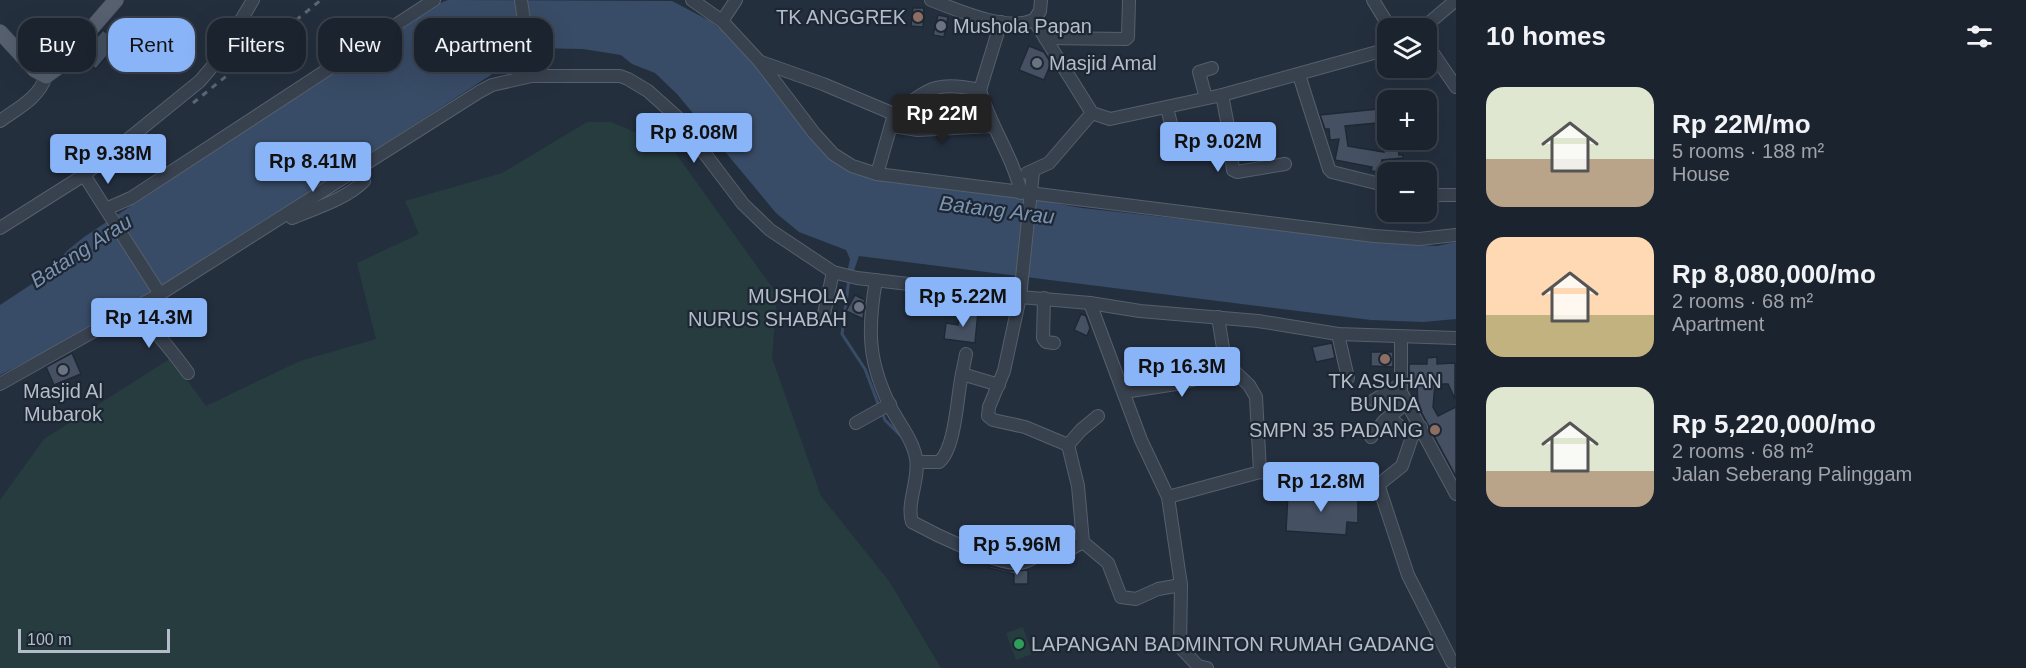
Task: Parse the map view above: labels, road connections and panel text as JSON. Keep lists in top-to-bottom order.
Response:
{
  "water": ["Batang Arau"],
  "places": [
    "TK ANGGREK",
    "Mushola Papan",
    "Masjid Amal",
    "MUSHOLA NURUS SHABAH",
    "TK ASUHAN BUNDA",
    "Masjid Al Mubarok",
    "SMPN 35 PADANG",
    "LAPANGAN BADMINTON RUMAH GADANG"
  ],
  "scale_bar": "100 m",
  "page": {
    "heading": "10 homes",
    "map_buttons": ["+", "−"],
    "chip": [
      "Buy",
      "Rent",
      "Filters",
      "New",
      "Apartment"
    ],
    "list": [
      {
        "name": "Rp 22M/mo",
        "note": "5 rooms · 188 m² · House"
      },
      {
        "name": "Rp 8,080,000/mo",
        "note": "2 rooms · 68 m² · Apartment"
      },
      {
        "name": "Rp 5,220,000/mo",
        "note": "2 rooms · 68 m² · Jalan Seberang Palinggam"
      }
    ],
    "price": [
      "Rp 22M",
      "Rp 8.08M",
      "Rp 9.02M",
      "Rp 9.38M",
      "Rp 8.41M",
      "Rp 5.22M",
      "Rp 14.3M",
      "Rp 16.3M",
      "Rp 12.8M",
      "Rp 5.96M"
    ],
    "scale": "100 m"
  }
}
